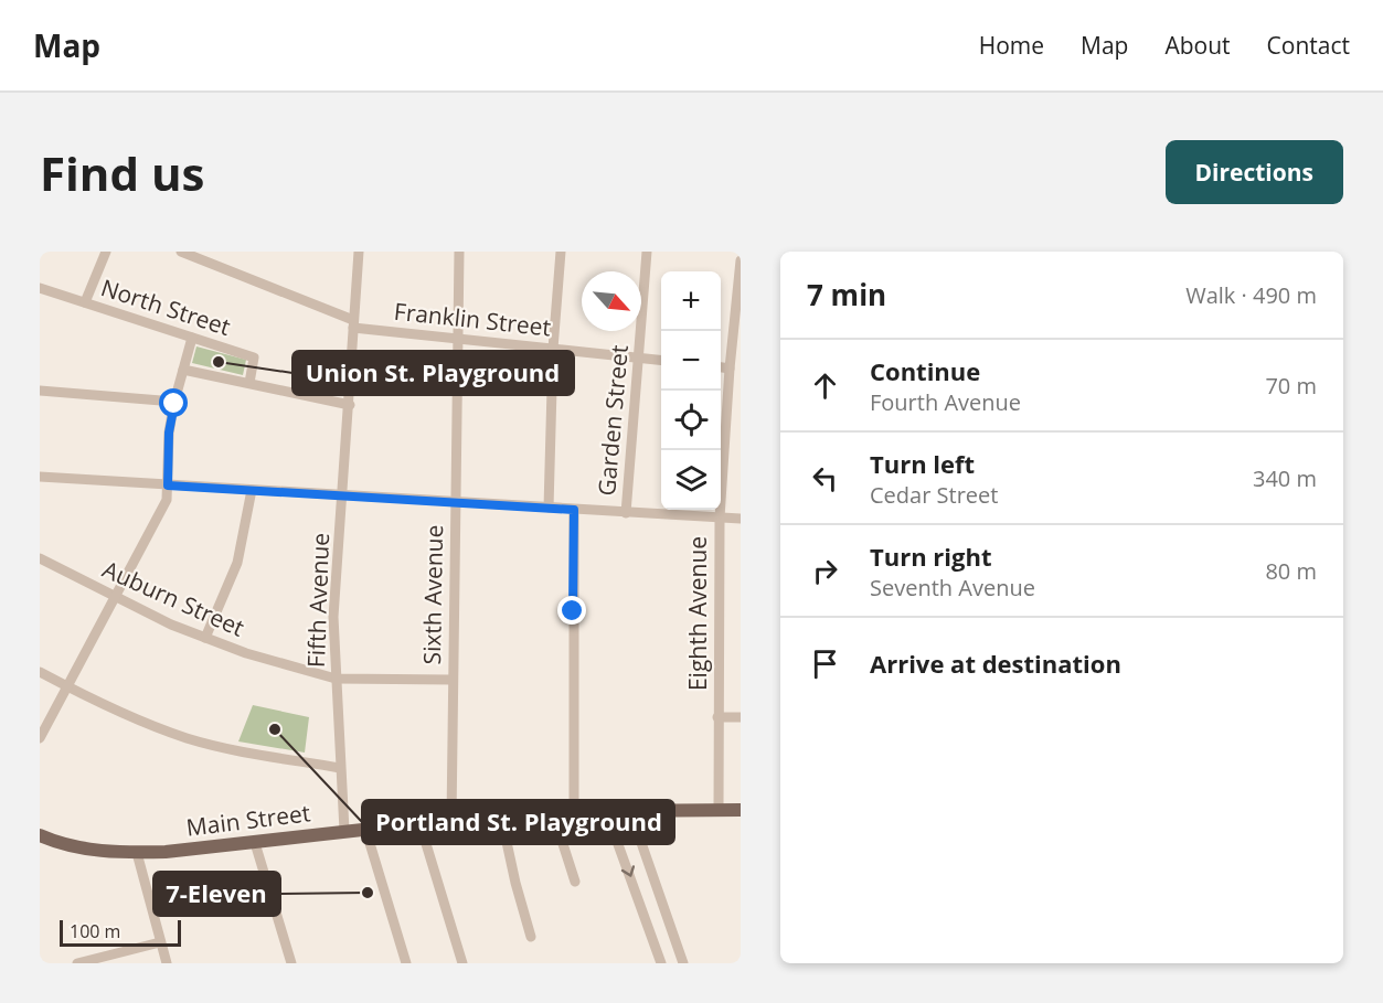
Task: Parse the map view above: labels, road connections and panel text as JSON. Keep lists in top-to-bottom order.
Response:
{
  "streets": {
    "main road": ["Main Street"],
    "street": [
      "North Street",
      "Franklin Street",
      "Garden Street",
      "Sixth Avenue",
      "Auburn Street",
      "Fifth Avenue",
      "Eighth Avenue"
    ]
  },
  "crossings": [
    ["Franklin Street", "Garden Street"],
    ["Franklin Street", "Sixth Avenue"],
    ["Franklin Street", "Fifth Avenue"],
    ["Sixth Avenue", "Auburn Street"],
    ["Sixth Avenue", "Main Street"],
    ["Auburn Street", "Fifth Avenue"],
    ["Fifth Avenue", "Main Street"],
    ["Eighth Avenue", "Main Street"]
  ],
  "places": ["Union St. Playground", "Portland St. Playground", "7-Eleven"],
  "scale_bar": "100 m",
  "north": "bottom right",
  "page": {
    "header": "Map",
    "nav": [
      "Home",
      "Map",
      "About",
      "Contact"
    ],
    "buttons": "Directions",
    "title": "Find us",
    "heading": ["7 min", "Walk · 490 m"],
    "map_buttons": ["+", "−"],
    "list": [
      ["Continue", "Fourth Avenue", "70 m"],
      ["Turn left", "Cedar Street", "340 m"],
      ["Turn right", "Seventh Avenue", "80 m"],
      "Arrive at destination"
    ],
    "scale": "100 m"
  }
}
